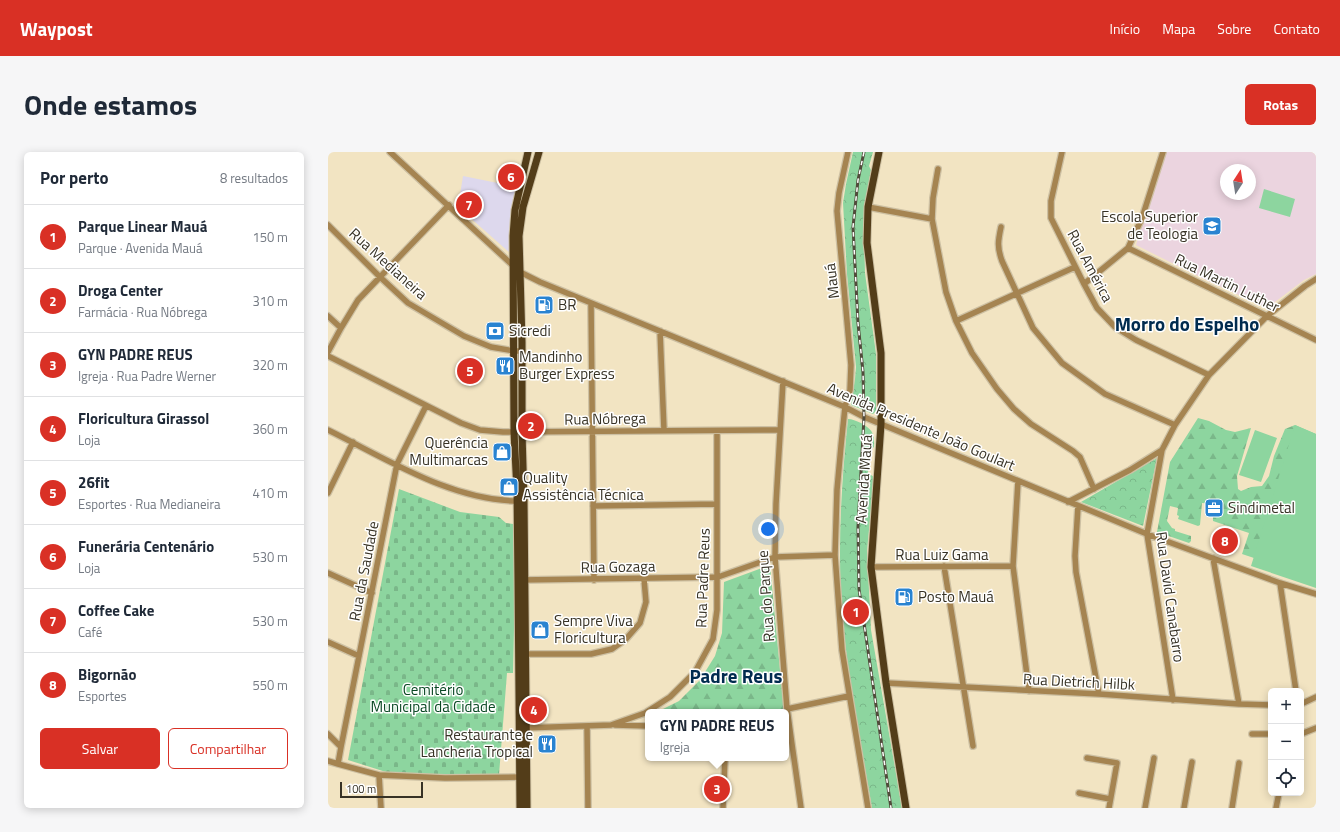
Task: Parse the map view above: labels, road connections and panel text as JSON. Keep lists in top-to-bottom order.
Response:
{
  "streets": {
    "main road": ["Avenida Mauá"],
    "street": [
      "Rua Medianeira",
      "Rua América",
      "Mauá",
      "Rua Martin Luther",
      "Rua Nóbrega",
      "Avenida Presidente João Goulart",
      "Rua Luiz Gama",
      "Rua Gozaga",
      "Rua da Saudade",
      "Rua Padre Reus",
      "Rua do Parque",
      "Rua David Canabarro",
      "Rua Dietrich Hilbk"
    ]
  },
  "crossings": [
    ["Mauá", "Avenida Presidente João Goulart"],
    ["Mauá", "Avenida Mauá"],
    ["Rua Nóbrega", "Rua da Saudade"],
    ["Rua Nóbrega", "Rua Padre Reus"],
    ["Rua Nóbrega", "Rua do Parque"],
    ["Avenida Presidente João Goulart", "Avenida Mauá"],
    ["Avenida Presidente João Goulart", "Rua do Parque"],
    ["Avenida Presidente João Goulart", "Rua David Canabarro"],
    ["Avenida Mauá", "Rua Luiz Gama"],
    ["Avenida Mauá", "Rua Gozaga"],
    ["Avenida Mauá", "Rua Dietrich Hilbk"],
    ["Rua Gozaga", "Rua Padre Reus"],
    ["Rua Gozaga", "Rua do Parque"],
    ["Rua David Canabarro", "Rua Dietrich Hilbk"]
  ],
  "districts": ["Morro do Espelho", "Padre Reus"],
  "parks": ["Cemitério Municipal da Cidade"],
  "places": {
    "school or university": ["Escola Superior de Teologia"],
    "fuel station": ["BR", "Posto Mauá"],
    "bank": ["Sicredi"],
    "restaurant": ["Mandinho Burger Express", "Restaurante e Lancheria Tropical"],
    "shop": ["Querência Multimarcas", "Quality Assistência Técnica", "Sempre Viva Floricultura"],
    "office": ["Sindimetal"]
  },
  "scale_bar": "100 m",
  "north": "top",
  "page": {
    "header": "Waypost",
    "nav": [
      "Início",
      "Mapa",
      "Sobre",
      "Contato"
    ],
    "title": "Onde estamos",
    "buttons": [
      "Rotas",
      ["Salvar", "Compartilhar"]
    ],
    "heading": ["Por perto", "8 resultados"],
    "pins": [
      "6",
      "7",
      "5",
      "2",
      "8",
      "1",
      "4",
      "3"
    ],
    "list": [
      {
        "mark": "1",
        "name": "Parque Linear Mauá",
        "note": "Parque · Avenida Mauá",
        "value": "150 m"
      },
      {
        "mark": "2",
        "name": "Droga Center",
        "note": "Farmácia · Rua Nóbrega",
        "value": "310 m"
      },
      {
        "mark": "3",
        "name": "GYN PADRE REUS",
        "note": "Igreja · Rua Padre Werner",
        "value": "320 m"
      },
      {
        "mark": "4",
        "name": "Floricultura Girassol",
        "note": "Loja",
        "value": "360 m"
      },
      {
        "mark": "5",
        "name": "26fit",
        "note": "Esportes · Rua Medianeira",
        "value": "410 m"
      },
      {
        "mark": "6",
        "name": "Funerária Centenário",
        "note": "Loja",
        "value": "530 m"
      },
      {
        "mark": "7",
        "name": "Coffee Cake",
        "note": "Café",
        "value": "530 m"
      },
      {
        "mark": "8",
        "name": "Bigornão",
        "note": "Esportes",
        "value": "550 m"
      }
    ],
    "map_buttons": ["+", "−"],
    "popup": ["GYN PADRE REUS", "Igreja"],
    "scale": "100 m"
  }
}
